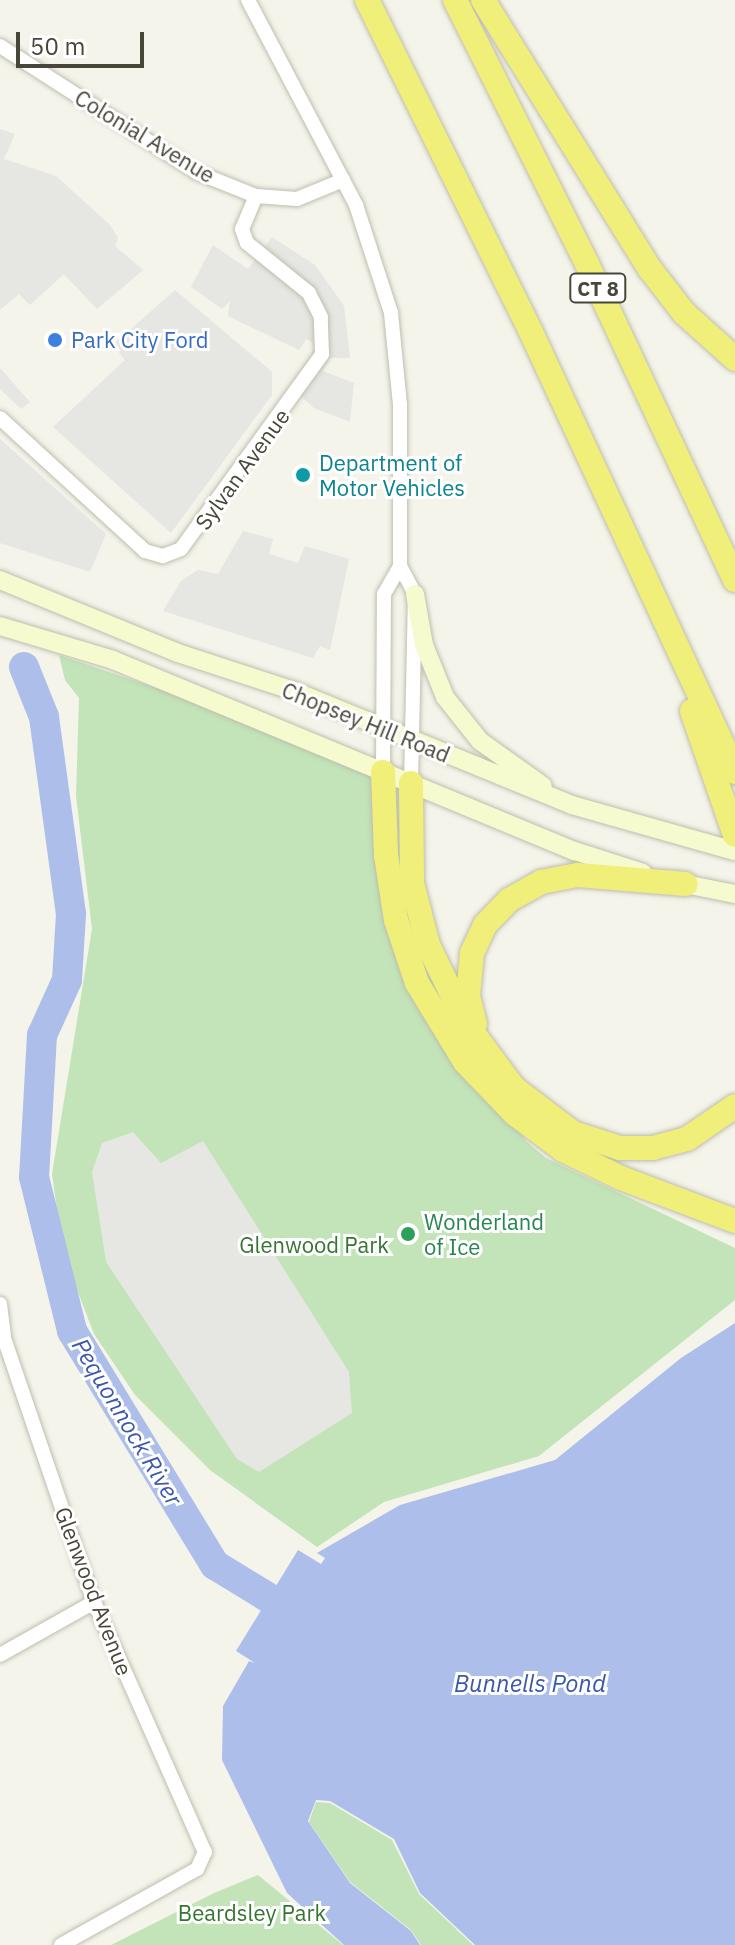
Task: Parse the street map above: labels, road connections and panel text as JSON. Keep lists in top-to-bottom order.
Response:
{
  "streets": {
    "highway": ["CT 8"],
    "main road": ["Chopsey Hill Road"],
    "street": ["Colonial Avenue", "Sylvan Avenue", "Glenwood Avenue"]
  },
  "crossings": [
    ["Colonial Avenue", "Sylvan Avenue"]
  ],
  "water": ["Pequonnock River", "Bunnells Pond"],
  "parks": ["Glenwood Park", "Beardsley Park"],
  "places": ["Park City Ford", "Department of Motor Vehicles", "Wonderland of Ice"],
  "scale_bar": "50 m"
}
